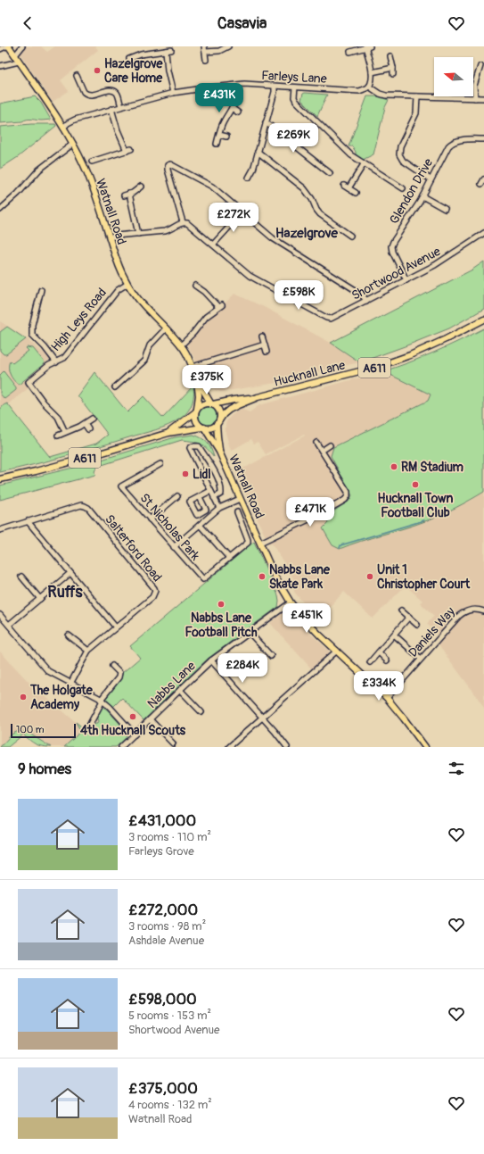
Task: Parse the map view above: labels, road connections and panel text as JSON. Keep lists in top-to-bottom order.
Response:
{
  "streets": {
    "main road": ["Watnall Road", "A611", "Hucknall Lane"],
    "street": [
      "Farleys Lane",
      "Glendon Drive",
      "Shortwood Avenue",
      "High Leys Road",
      "St Nicholas Park",
      "Salterford Road",
      "Daniels Way",
      "Nabbs Lane"
    ]
  },
  "crossings": [
    ["Farleys Lane", "Watnall Road"],
    ["Glendon Drive", "Shortwood Avenue"],
    ["Watnall Road", "High Leys Road"],
    ["Watnall Road", "A611"],
    ["Watnall Road", "Hucknall Lane"],
    ["Watnall Road", "Daniels Way"],
    ["Watnall Road", "Nabbs Lane"],
    ["A611", "Hucknall Lane"]
  ],
  "districts": ["Hazelgrove", "Ruffs"],
  "places": [
    "Hazelgrove Care Home",
    "RM Stadium",
    "Lidl",
    "Hucknall Town Football Club",
    "Nabbs Lane Skate Park",
    "Unit 1 Christopher Court",
    "Nabbs Lane Football Pitch",
    "The Holgate Academy",
    "4th Hucknall Scouts"
  ],
  "scale_bar": "100 m",
  "north": "left",
  "page": {
    "header": "Casavia",
    "price": [
      "£431K",
      "£269K",
      "£272K",
      "£598K",
      "£375K",
      "£471K",
      "£451K",
      "£284K",
      "£334K"
    ],
    "scale": "100 m",
    "heading": "9 homes",
    "list": [
      {
        "name": "£431,000",
        "note": "3 rooms · 110 m² · Farleys Grove"
      },
      {
        "name": "£272,000",
        "note": "3 rooms · 98 m² · Ashdale Avenue"
      },
      {
        "name": "£598,000",
        "note": "5 rooms · 153 m² · Shortwood Avenue"
      },
      {
        "name": "£375,000",
        "note": "4 rooms · 132 m² · Watnall Road"
      }
    ]
  }
}
